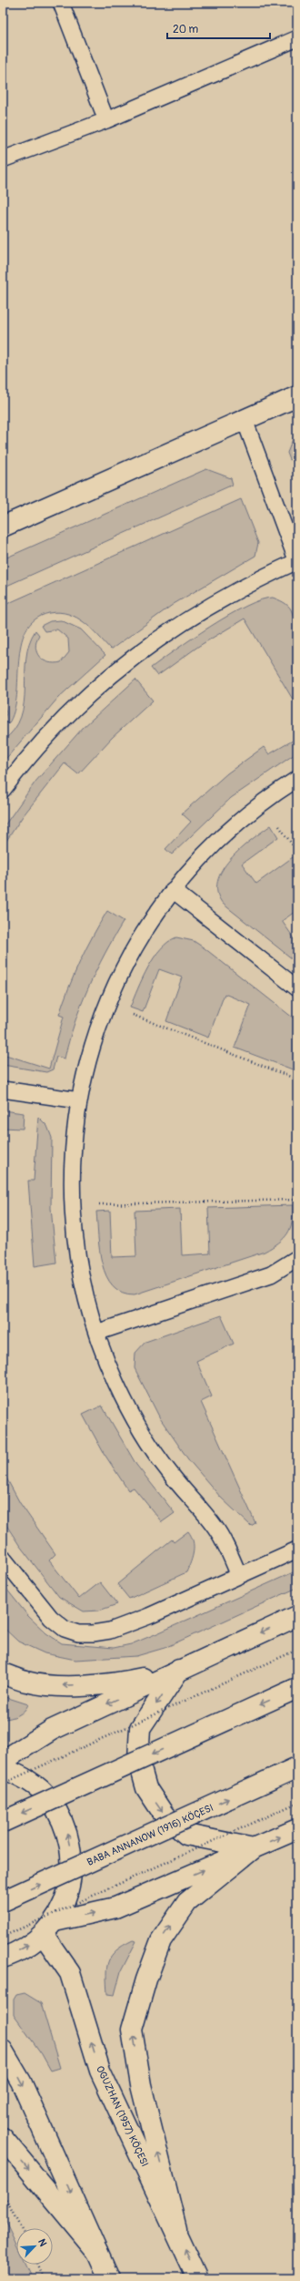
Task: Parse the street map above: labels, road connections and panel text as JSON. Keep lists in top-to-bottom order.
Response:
{
  "streets": {
    "main road": ["BABA ANNANOW (1916) KÖÇESI", "OGUZHAN (1957) KÖÇESI"]
  },
  "scale_bar": "20 m",
  "north": "top right"
}
